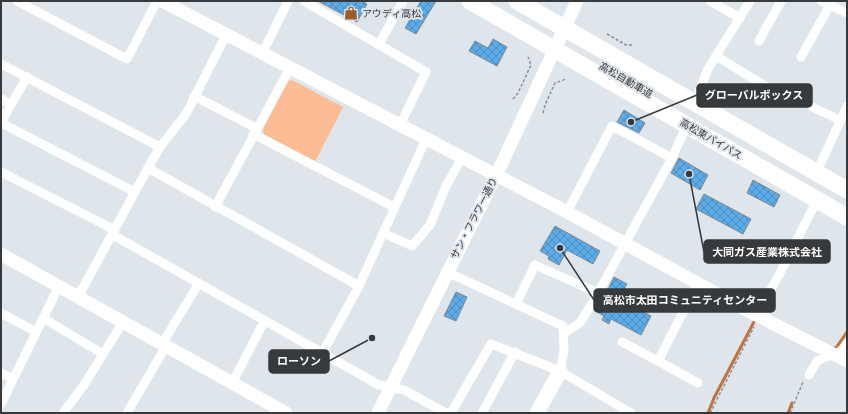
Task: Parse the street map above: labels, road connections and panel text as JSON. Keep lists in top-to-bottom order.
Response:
{
  "streets": {
    "highway": ["高松自動車道", "高松東バイパス"],
    "street": ["サン・フラワー通り"]
  },
  "crossings": [
    ["高松東バイパス", "サン・フラワー通り"]
  ],
  "places": {
    "shop": ["アウディ高松"],
    "other": [
      "グローバルボックス",
      "大同ガス産業株式会社",
      "高松市太田コミュニティセンター",
      "ローソン"
    ]
  }
}
